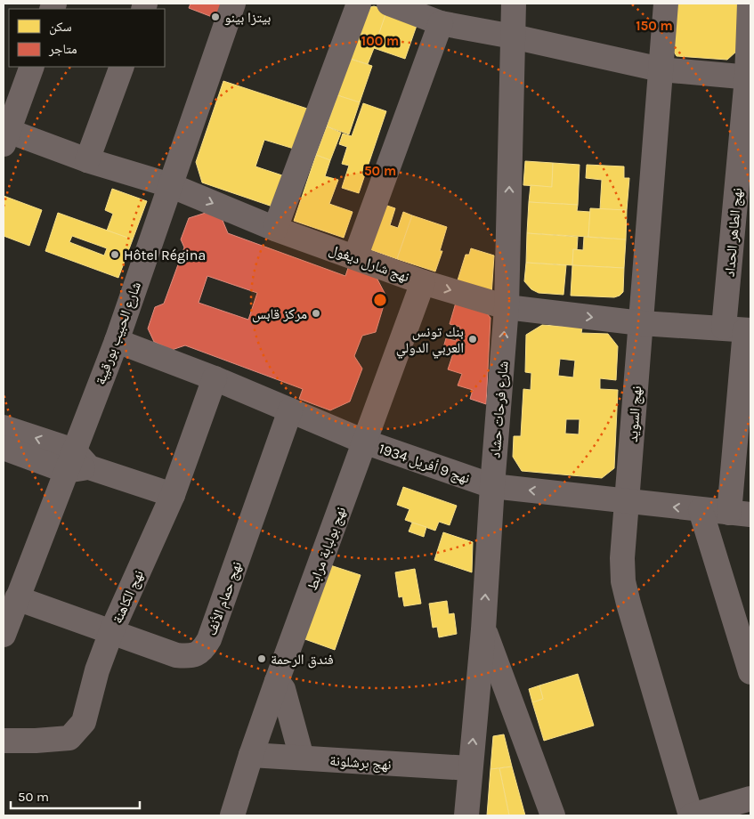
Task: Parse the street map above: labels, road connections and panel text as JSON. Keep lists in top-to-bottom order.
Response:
{
  "streets": {
    "street": [
      "نهج الطاهر الحداد",
      "نهج شارل ديغول",
      "شارع الحبيب بورقيبة",
      "شارع فرحات حشاد",
      "نهج السويد",
      "نهج 9 أفريل 1934",
      "نهج بولبابة مرابط",
      "نهج الكاهنة",
      "نهج حمام الأنف",
      "نهج برشلونة"
    ]
  },
  "crossings": [
    ["نهج الطاهر الحداد", "نهج شارل ديغول"],
    ["نهج الطاهر الحداد", "نهج 9 أفريل 1934"],
    ["نهج شارل ديغول", "شارع الحبيب بورقيبة"],
    ["نهج شارل ديغول", "شارع فرحات حشاد"],
    ["نهج شارل ديغول", "نهج السويد"],
    ["نهج شارل ديغول", "نهج بولبابة مرابط"],
    ["شارع الحبيب بورقيبة", "نهج 9 أفريل 1934"],
    ["شارع الحبيب بورقيبة", "نهج حمام الأنف"],
    ["شارع فرحات حشاد", "نهج 9 أفريل 1934"],
    ["شارع فرحات حشاد", "نهج برشلونة"],
    ["نهج السويد", "نهج 9 أفريل 1934"],
    ["نهج 9 أفريل 1934", "نهج بولبابة مرابط"],
    ["نهج 9 أفريل 1934", "نهج الكاهنة"],
    ["نهج 9 أفريل 1934", "نهج حمام الأنف"],
    ["نهج بولبابة مرابط", "نهج برشلونة"],
    ["نهج الكاهنة", "نهج حمام الأنف"]
  ],
  "one_way": ["نهج شارل ديغول"],
  "places": [
    "بيتزا بينو",
    "Hôtel Régina",
    "مركز قابس",
    "بنك تونس العربي الدولي",
    "فندق الرحمة"
  ],
  "legend": ["سكن", "متاجر"],
  "scale_bar": "50 m",
  "rings": ["150 m", "100 m", "50 m"]
}
